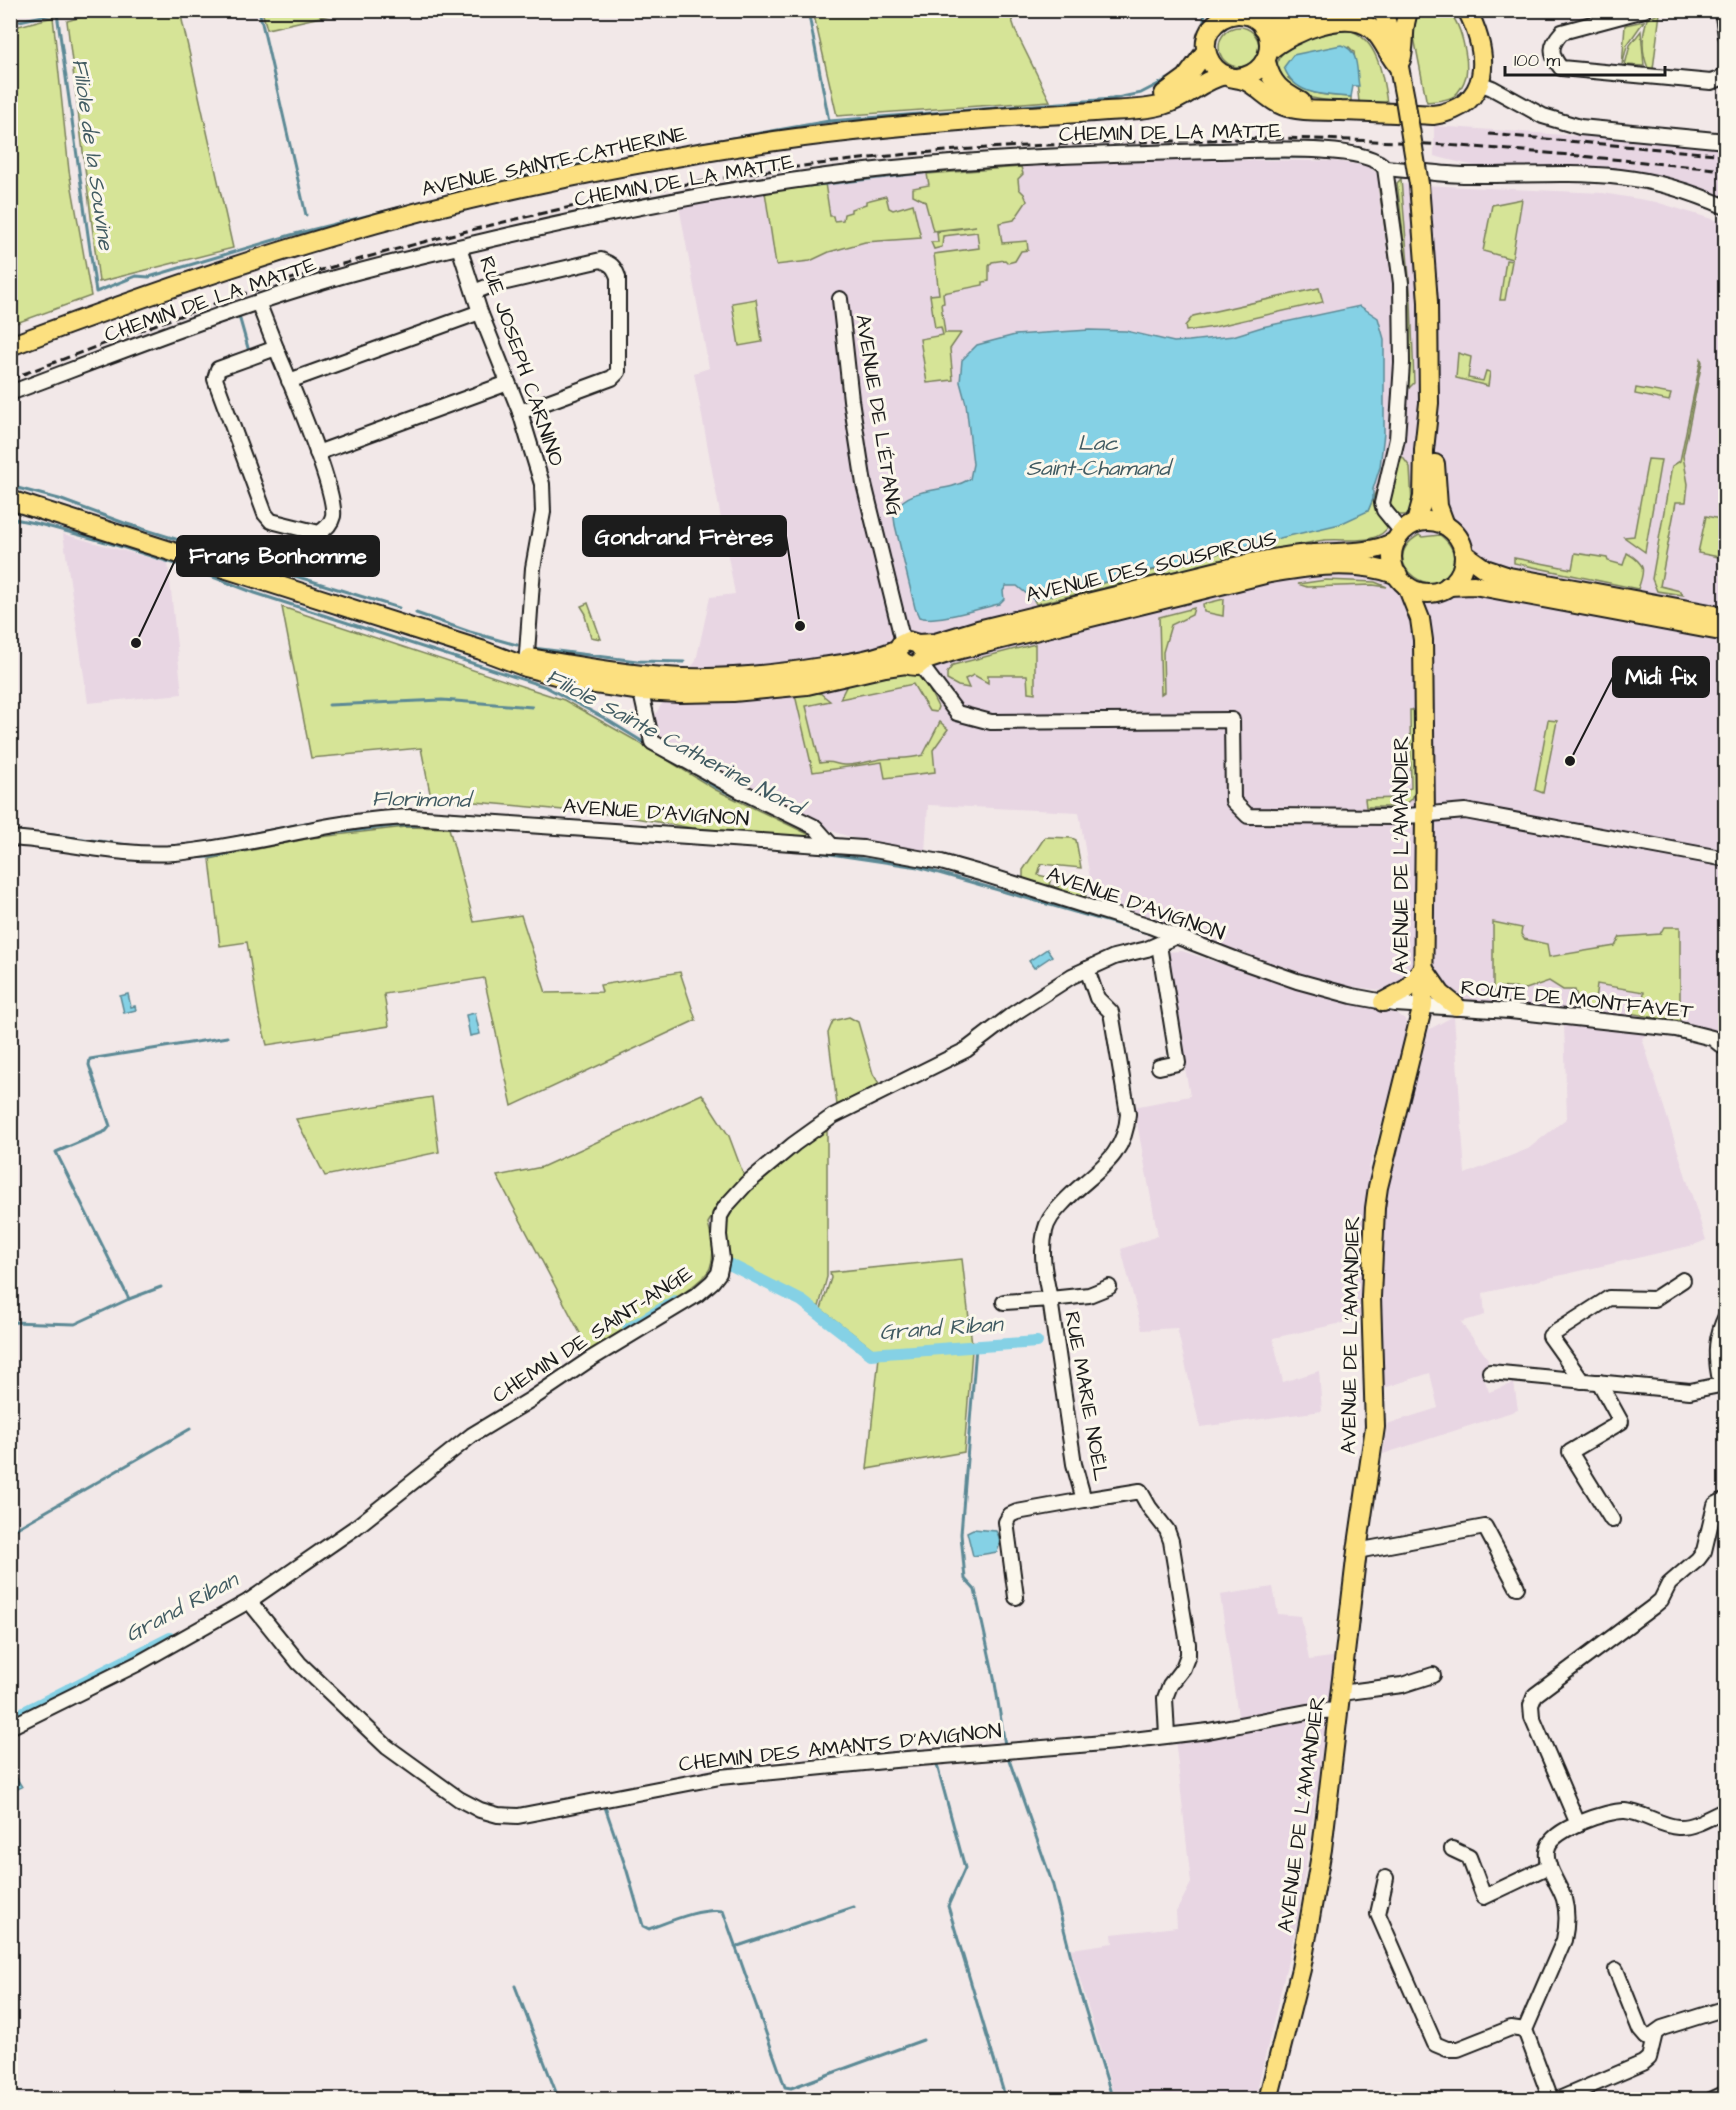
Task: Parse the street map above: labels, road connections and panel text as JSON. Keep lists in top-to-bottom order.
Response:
{
  "streets": {
    "main road": ["AVENUE SAINTE-CATHERINE", "AVENUE DES SOUSPIROUS", "AVENUE DE L'AMANDIER"],
    "street": [
      "CHEMIN DE LA MATTE",
      "RUE JOSEPH CARNINO",
      "AVENUE DE L'ÉTANG",
      "AVENUE D'AVIGNON",
      "ROUTE DE MONTFAVET",
      "CHEMIN DE SAINT-ANGE",
      "RUE MARIE NOËL",
      "CHEMIN DES AMANTS D'AVIGNON"
    ]
  },
  "crossings": [
    ["CHEMIN DE LA MATTE", "RUE JOSEPH CARNINO"],
    ["RUE JOSEPH CARNINO", "AVENUE DES SOUSPIROUS"],
    ["AVENUE DE L'ÉTANG", "AVENUE DES SOUSPIROUS"],
    ["AVENUE DES SOUSPIROUS", "AVENUE DE L'AMANDIER"],
    ["AVENUE D'AVIGNON", "AVENUE DE L'AMANDIER"],
    ["AVENUE D'AVIGNON", "ROUTE DE MONTFAVET"],
    ["AVENUE D'AVIGNON", "CHEMIN DE SAINT-ANGE"],
    ["AVENUE DE L'AMANDIER", "ROUTE DE MONTFAVET"],
    ["AVENUE DE L'AMANDIER", "CHEMIN DES AMANTS D'AVIGNON"],
    ["CHEMIN DE SAINT-ANGE", "RUE MARIE NOËL"],
    ["CHEMIN DE SAINT-ANGE", "CHEMIN DES AMANTS D'AVIGNON"],
    ["RUE MARIE NOËL", "CHEMIN DES AMANTS D'AVIGNON"]
  ],
  "water": [
    "Filiole de la Souvine",
    "Lac Saint-Chamand",
    "Filiole Sainte Catherine Nord",
    "Florimond",
    "Grand Riban"
  ],
  "places": ["Gondrand Frères", "Frans Bonhomme", "Midi fix"],
  "scale_bar": "100 m"
}
